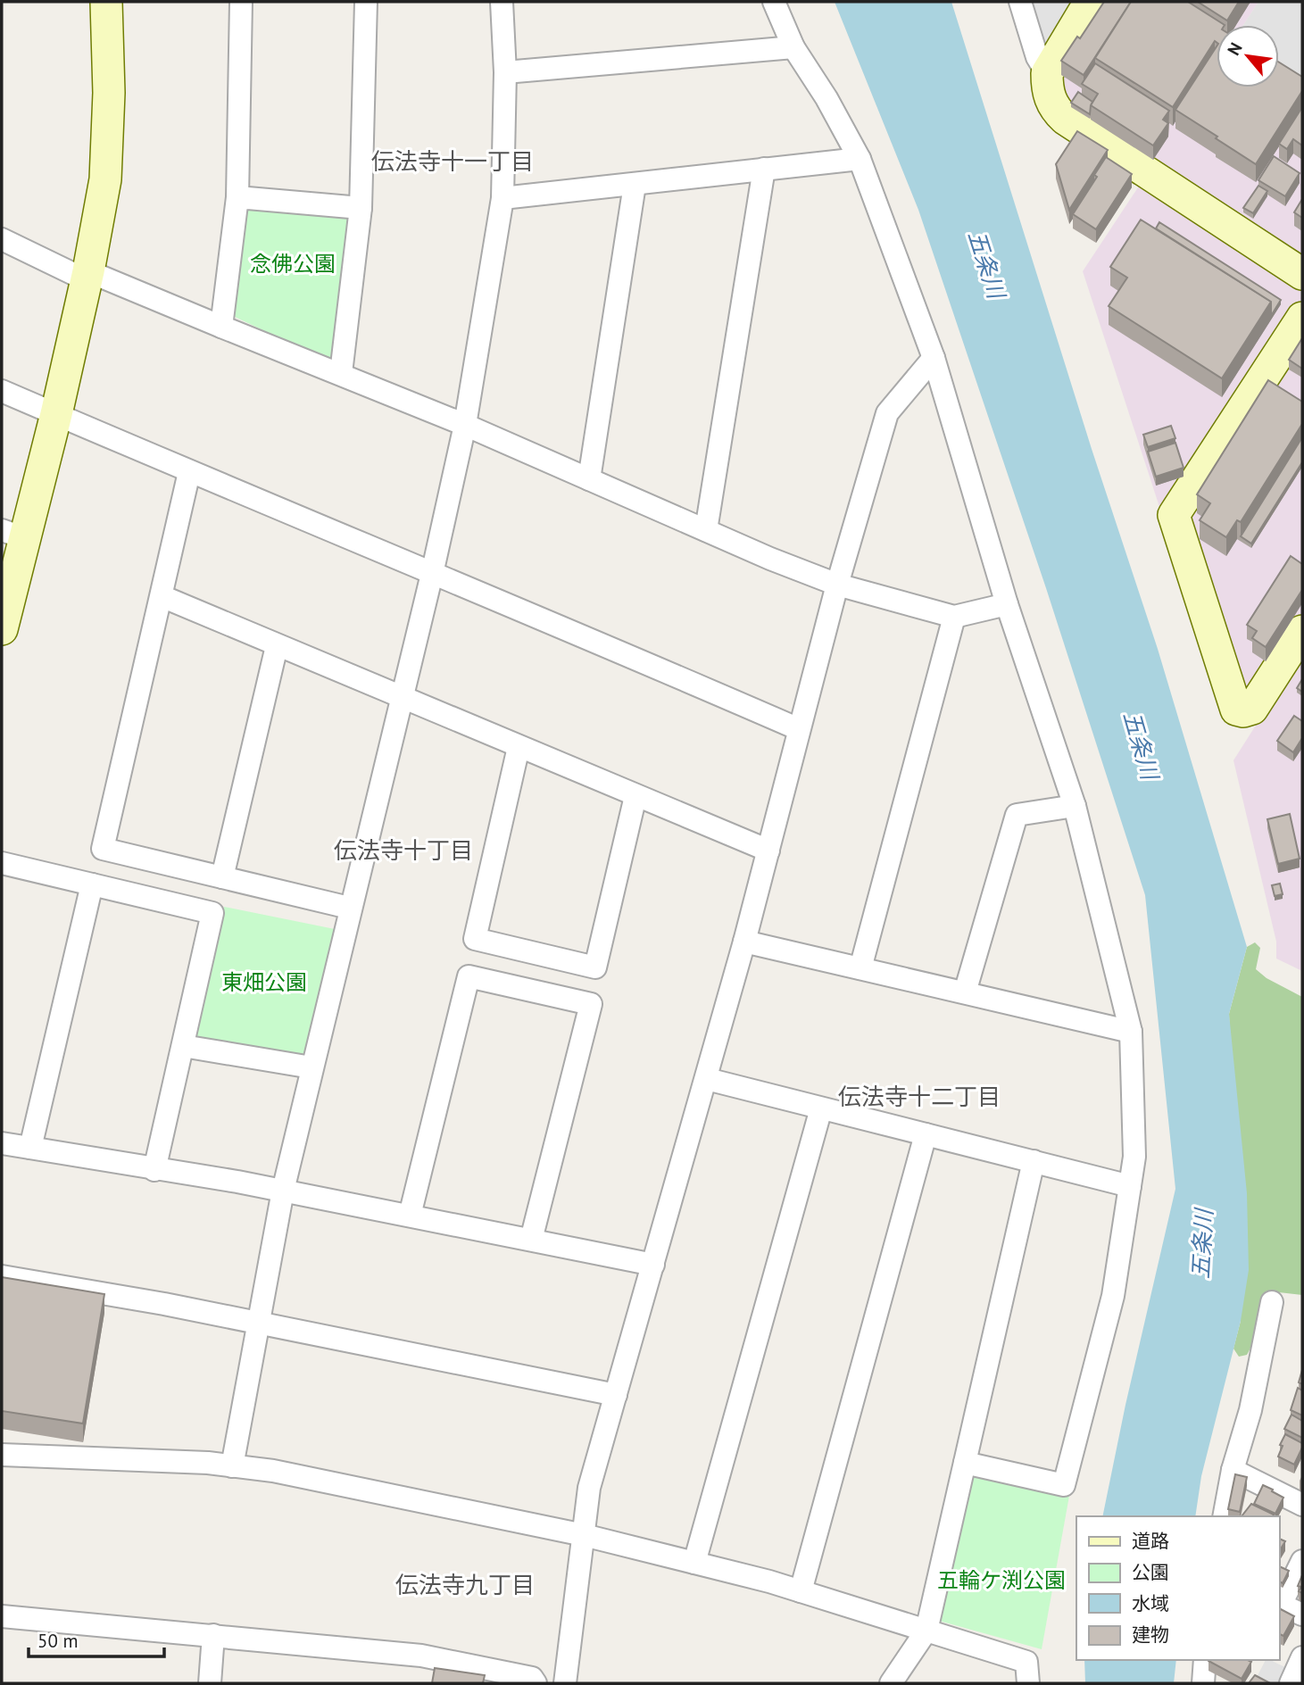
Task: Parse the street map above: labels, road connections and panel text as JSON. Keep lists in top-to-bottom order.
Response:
{
  "districts": [
    "伝法寺十一丁目",
    "伝法寺十丁目",
    "伝法寺十二丁目",
    "伝法寺九丁目"
  ],
  "water": ["五条川"],
  "parks": ["念佛公園", "東畑公園", "五輪ケ渕公園"],
  "legend": [
    "道路",
    "公園",
    "水域",
    "建物"
  ],
  "scale_bar": "50 m",
  "north": "top left"
}
